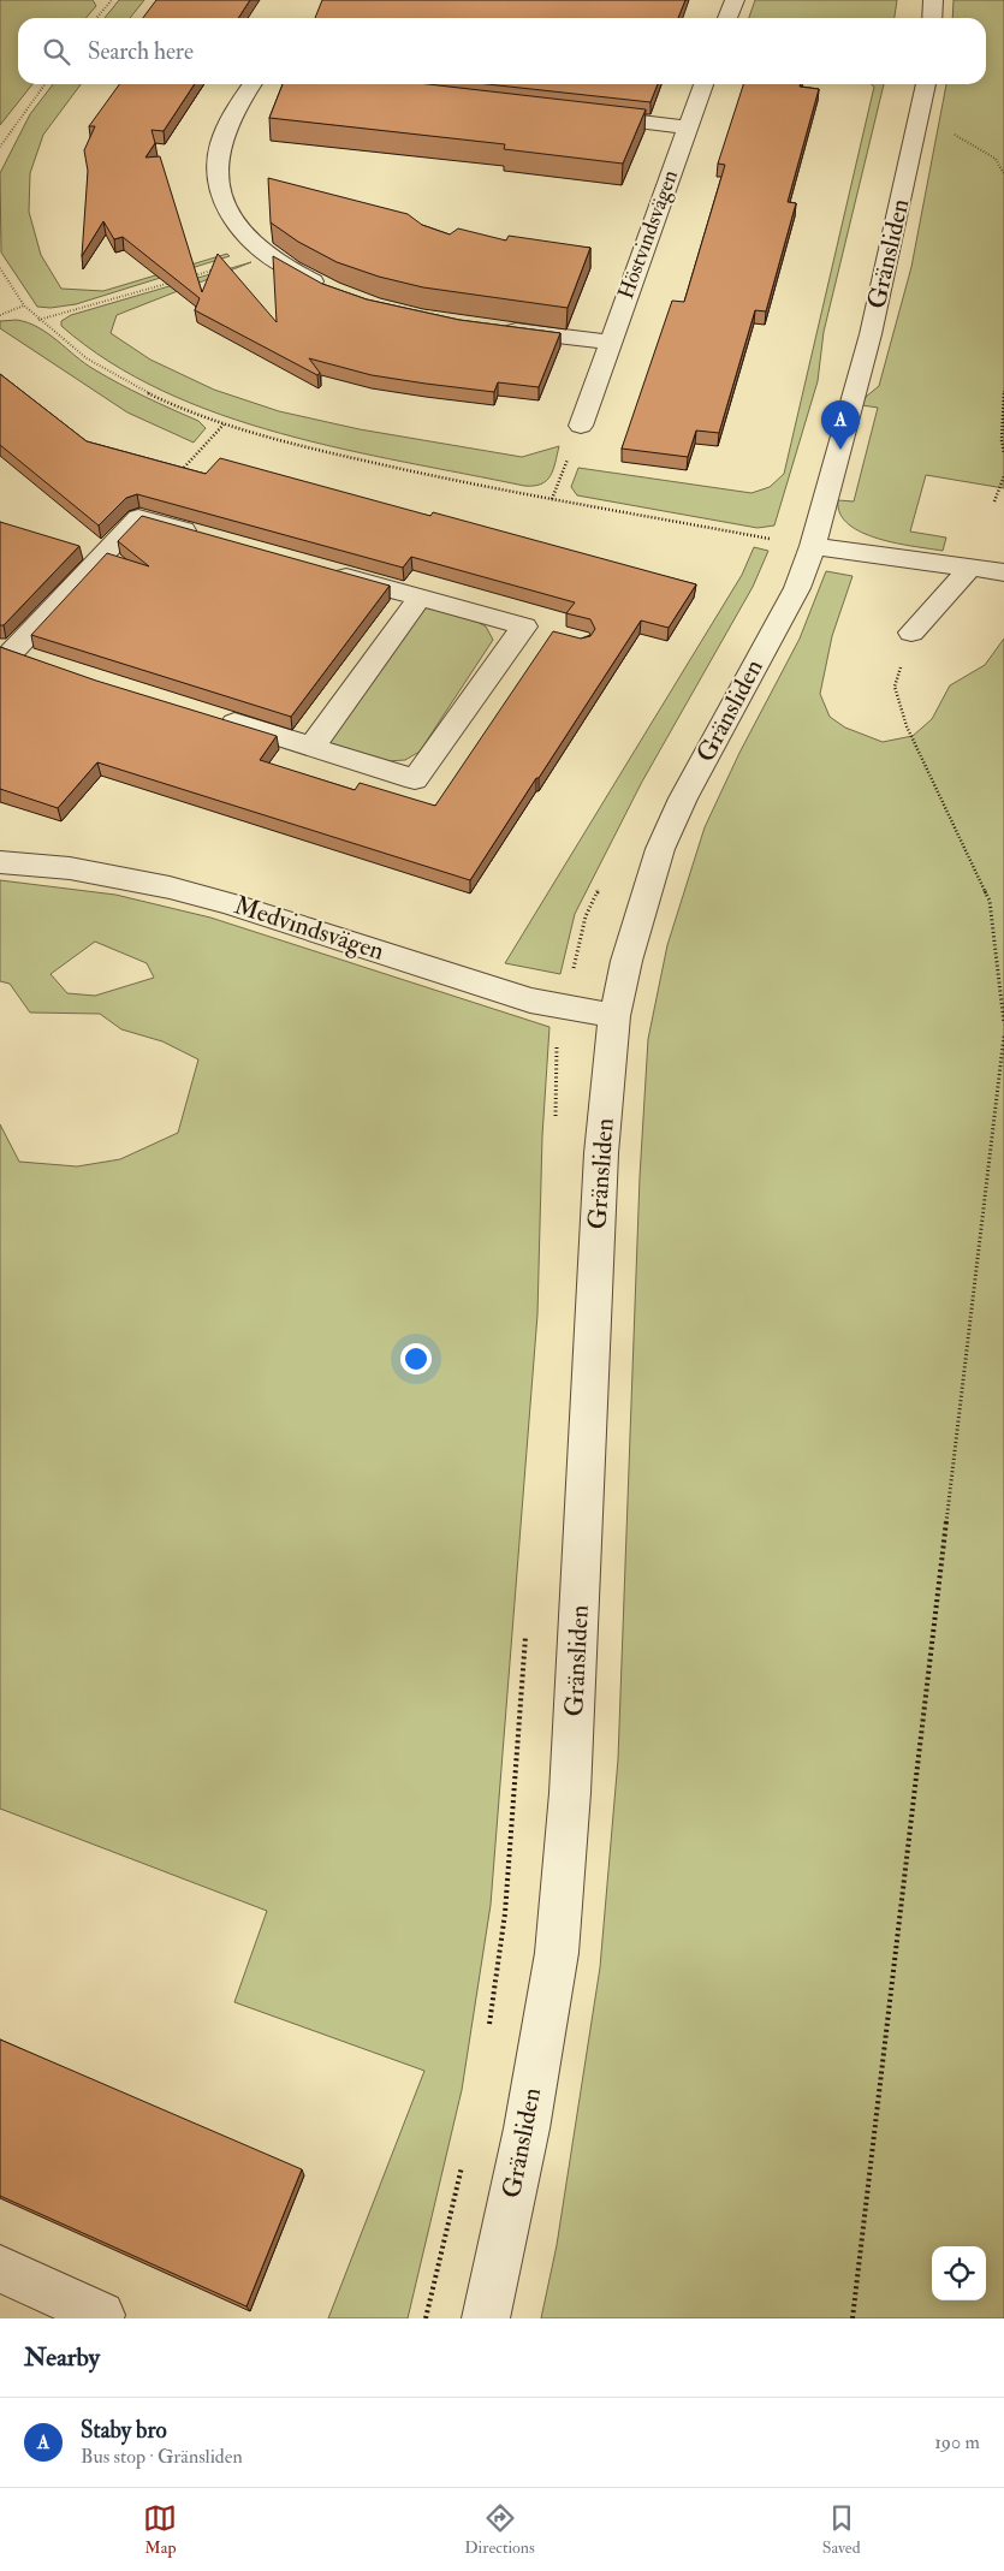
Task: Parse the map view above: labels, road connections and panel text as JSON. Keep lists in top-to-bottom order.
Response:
{
  "streets": {
    "street": ["Höstvindsvägen", "Gränsliden", "Medvindsvägen"]
  },
  "crossings": [
    ["Gränsliden", "Medvindsvägen"]
  ],
  "page": {
    "search": "Search here",
    "pins": "A",
    "heading": "Nearby",
    "list": [
      {
        "mark": "A",
        "name": "Staby bro",
        "note": "Bus stop · Gränsliden",
        "value": "190 m"
      }
    ],
    "nav": ["Map", "Directions", "Saved"]
  }
}
